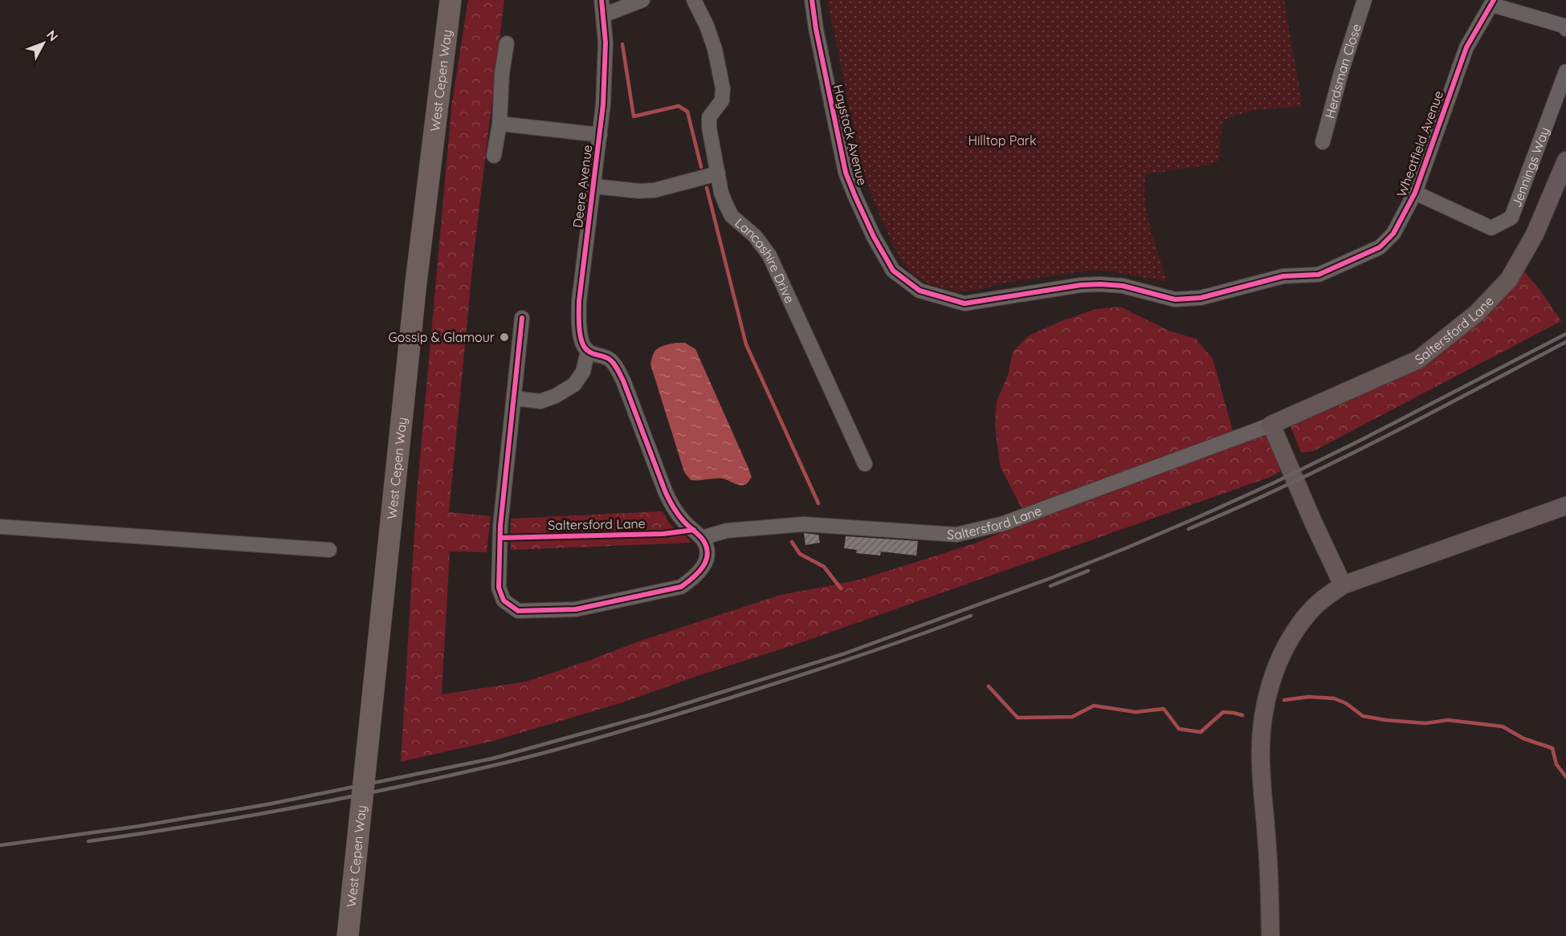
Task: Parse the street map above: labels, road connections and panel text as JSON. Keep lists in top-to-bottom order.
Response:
{
  "streets": {
    "highway": ["West Cepen Way"],
    "main road": ["Saltersford Lane"],
    "street": [
      "Herdsman Close",
      "Haystack Avenue",
      "Wheatfield Avenue",
      "Jennings Way",
      "Deere Avenue",
      "Lancashire Drive"
    ]
  },
  "crossings": [
    ["Haystack Avenue", "Wheatfield Avenue"],
    ["Wheatfield Avenue", "Jennings Way"]
  ],
  "parks": ["Hilltop Park"],
  "places": ["Gossip & Glamour"],
  "north": "top right"
}
